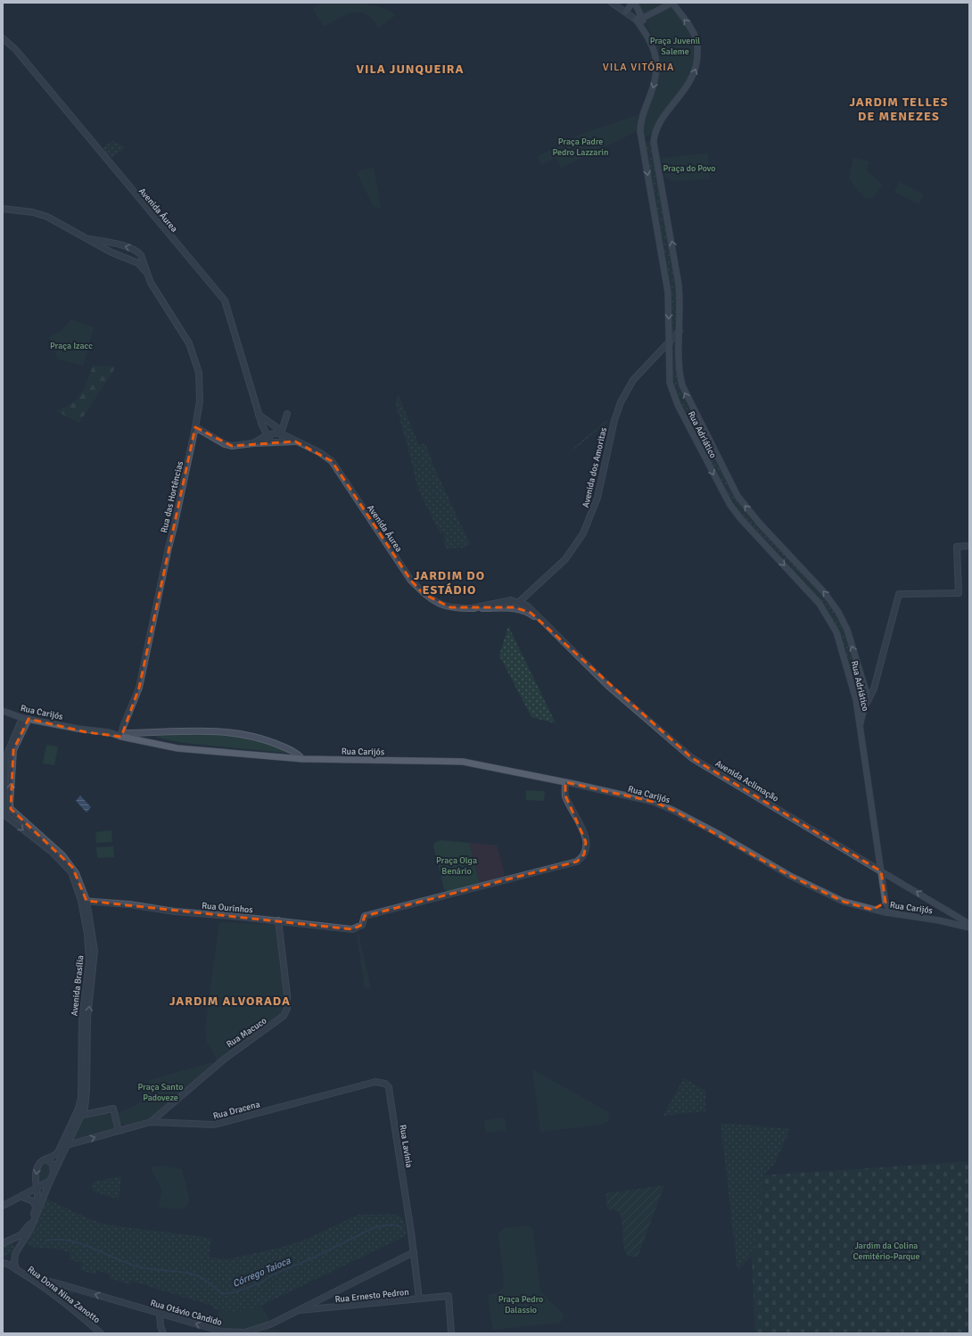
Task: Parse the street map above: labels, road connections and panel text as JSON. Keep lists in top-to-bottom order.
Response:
{
  "streets": {
    "main road": ["Rua Adriático", "Rua Carijós", "Avenida Aclimação"],
    "street": [
      "Avenida Áurea",
      "Avenida dos Amoritas",
      "Rua das Hortências",
      "Rua Ourinhos",
      "Avenida Brasília",
      "Rua Macuco",
      "Rua Dracena",
      "Rua Lavinia",
      "Rua Dona Nina Zanotto",
      "Rua Ernesto Pedron",
      "Rua Otávio Cândido"
    ]
  },
  "crossings": [
    ["Avenida Áurea", "Avenida dos Amoritas"],
    ["Avenida Áurea", "Avenida Aclimação"],
    ["Rua Adriático", "Avenida dos Amoritas"],
    ["Rua Adriático", "Avenida Aclimação"],
    ["Avenida dos Amoritas", "Avenida Aclimação"],
    ["Rua das Hortências", "Rua Carijós"],
    ["Rua Carijós", "Rua Ourinhos"],
    ["Rua Carijós", "Avenida Brasília"],
    ["Rua Ourinhos", "Avenida Brasília"],
    ["Rua Ourinhos", "Rua Macuco"],
    ["Avenida Brasília", "Rua Dracena"],
    ["Avenida Brasília", "Rua Dona Nina Zanotto"],
    ["Rua Macuco", "Rua Dracena"],
    ["Rua Dracena", "Rua Lavinia"],
    ["Rua Lavinia", "Rua Ernesto Pedron"],
    ["Rua Lavinia", "Rua Otávio Cândido"],
    ["Rua Dona Nina Zanotto", "Rua Otávio Cândido"],
    ["Rua Ernesto Pedron", "Rua Otávio Cândido"]
  ],
  "one_way": ["Rua Otávio Cândido"],
  "districts": [
    "VILA VITÓRIA",
    "VILA JUNQUEIRA",
    "JARDIM TELLES DE MENEZES",
    "JARDIM DO ESTÁDIO",
    "JARDIM ALVORADA"
  ],
  "water": ["Córrego Taioca"],
  "parks": [
    "Praça Juvenil Saleme",
    "Praça Padre Pedro Lazzarin",
    "Praça do Povo",
    "Praça Izacc",
    "Praça Olga Benário",
    "Praça Santo Padoveze",
    "Jardim da Colina Cemitério-Parque",
    "Praça Pedro Dalassio"
  ]
}
